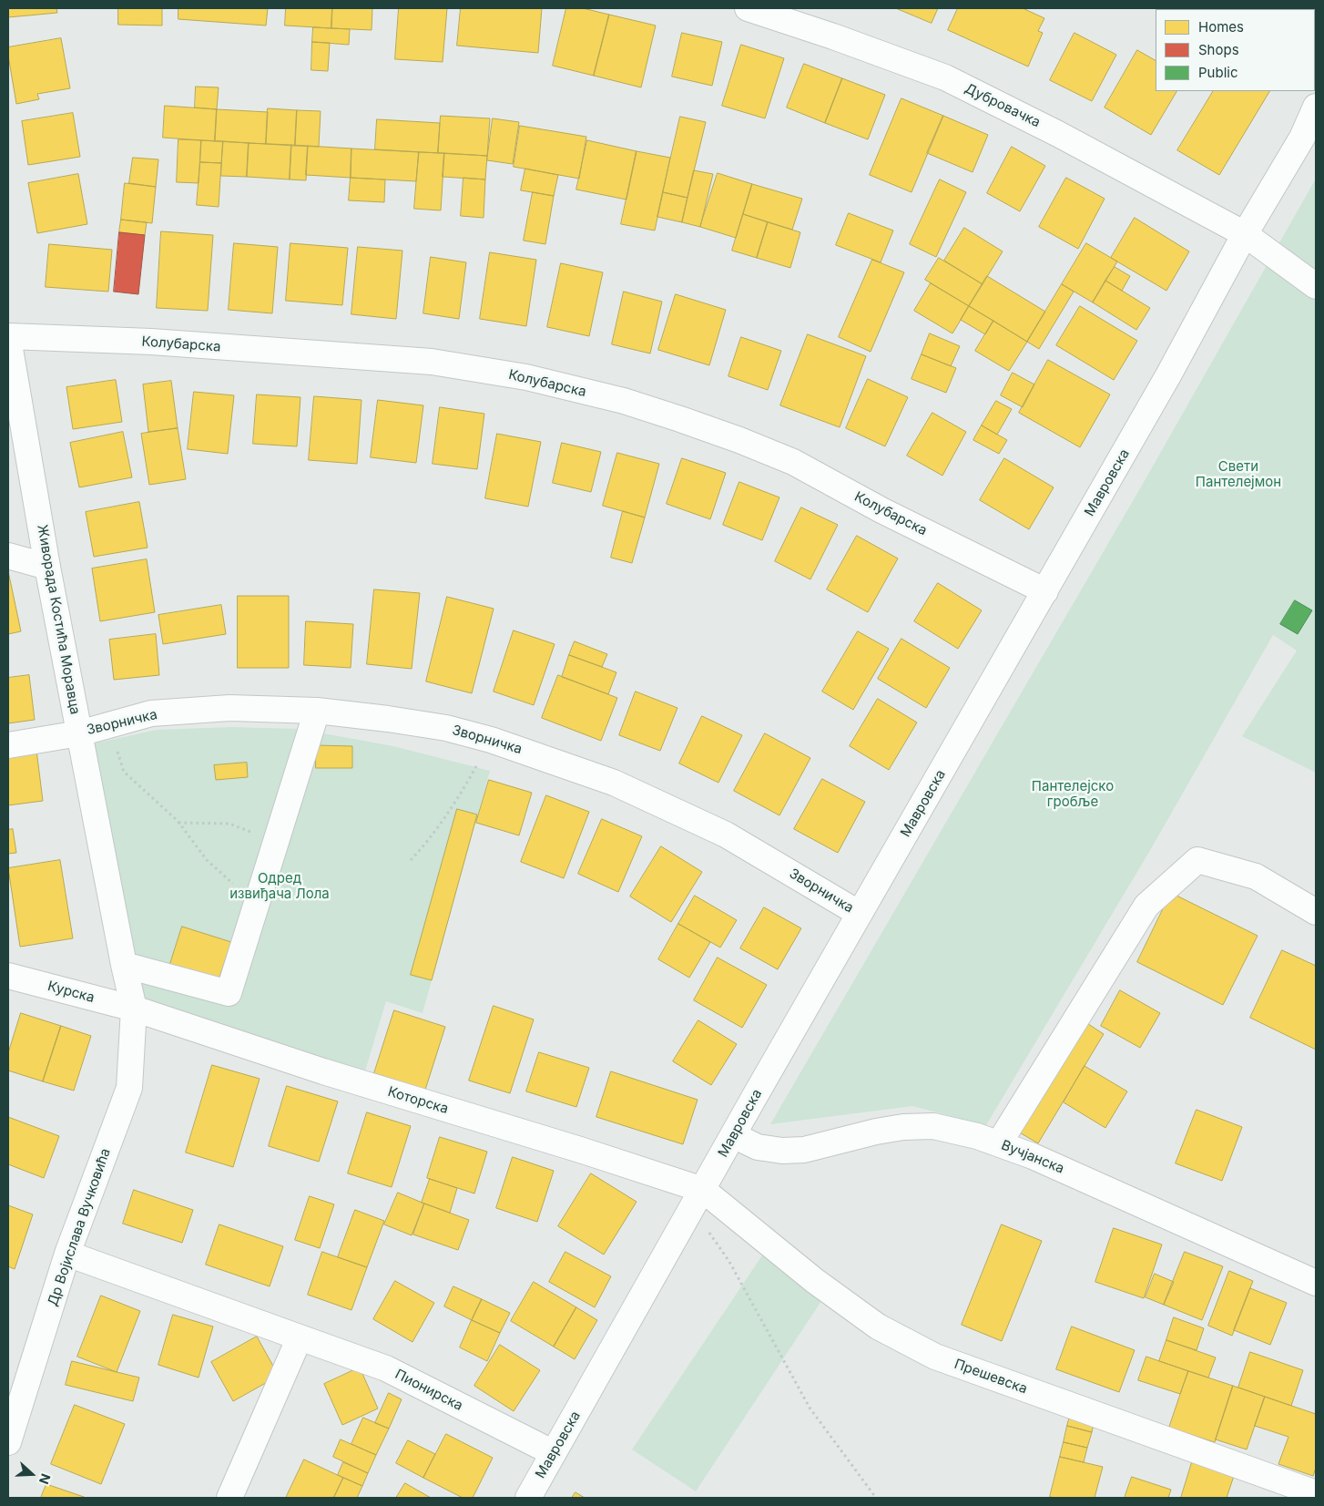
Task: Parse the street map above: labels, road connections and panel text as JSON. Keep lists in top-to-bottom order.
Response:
{
  "streets": {
    "street": [
      "Дубровачка",
      "Колубарска",
      "Мавровска",
      "Живорада Костића Моравца",
      "Зворничка",
      "Курска",
      "Которска",
      "Вучјанска",
      "Др Војислава Вучковића",
      "Прешевска",
      "Пионирска"
    ]
  },
  "crossings": [
    ["Дубровачка", "Мавровска"],
    ["Колубарска", "Мавровска"],
    ["Колубарска", "Живорада Костића Моравца"],
    ["Мавровска", "Зворничка"],
    ["Мавровска", "Которска"],
    ["Мавровска", "Вучјанска"],
    ["Мавровска", "Прешевска"],
    ["Мавровска", "Пионирска"],
    ["Живорада Костића Моравца", "Зворничка"],
    ["Живорада Костића Моравца", "Курска"],
    ["Живорада Костића Моравца", "Которска"],
    ["Живорада Костића Моравца", "Др Војислава Вучковића"],
    ["Курска", "Которска"],
    ["Курска", "Др Војислава Вучковића"],
    ["Которска", "Др Војислава Вучковића"],
    ["Которска", "Прешевска"],
    ["Др Војислава Вучковића", "Пионирска"]
  ],
  "parks": ["Свети Пантелејмон", "Пантелејско гробље", "Одред извиђача Лола"],
  "legend": ["Homes", "Shops", "Public"],
  "north": "right"
}
